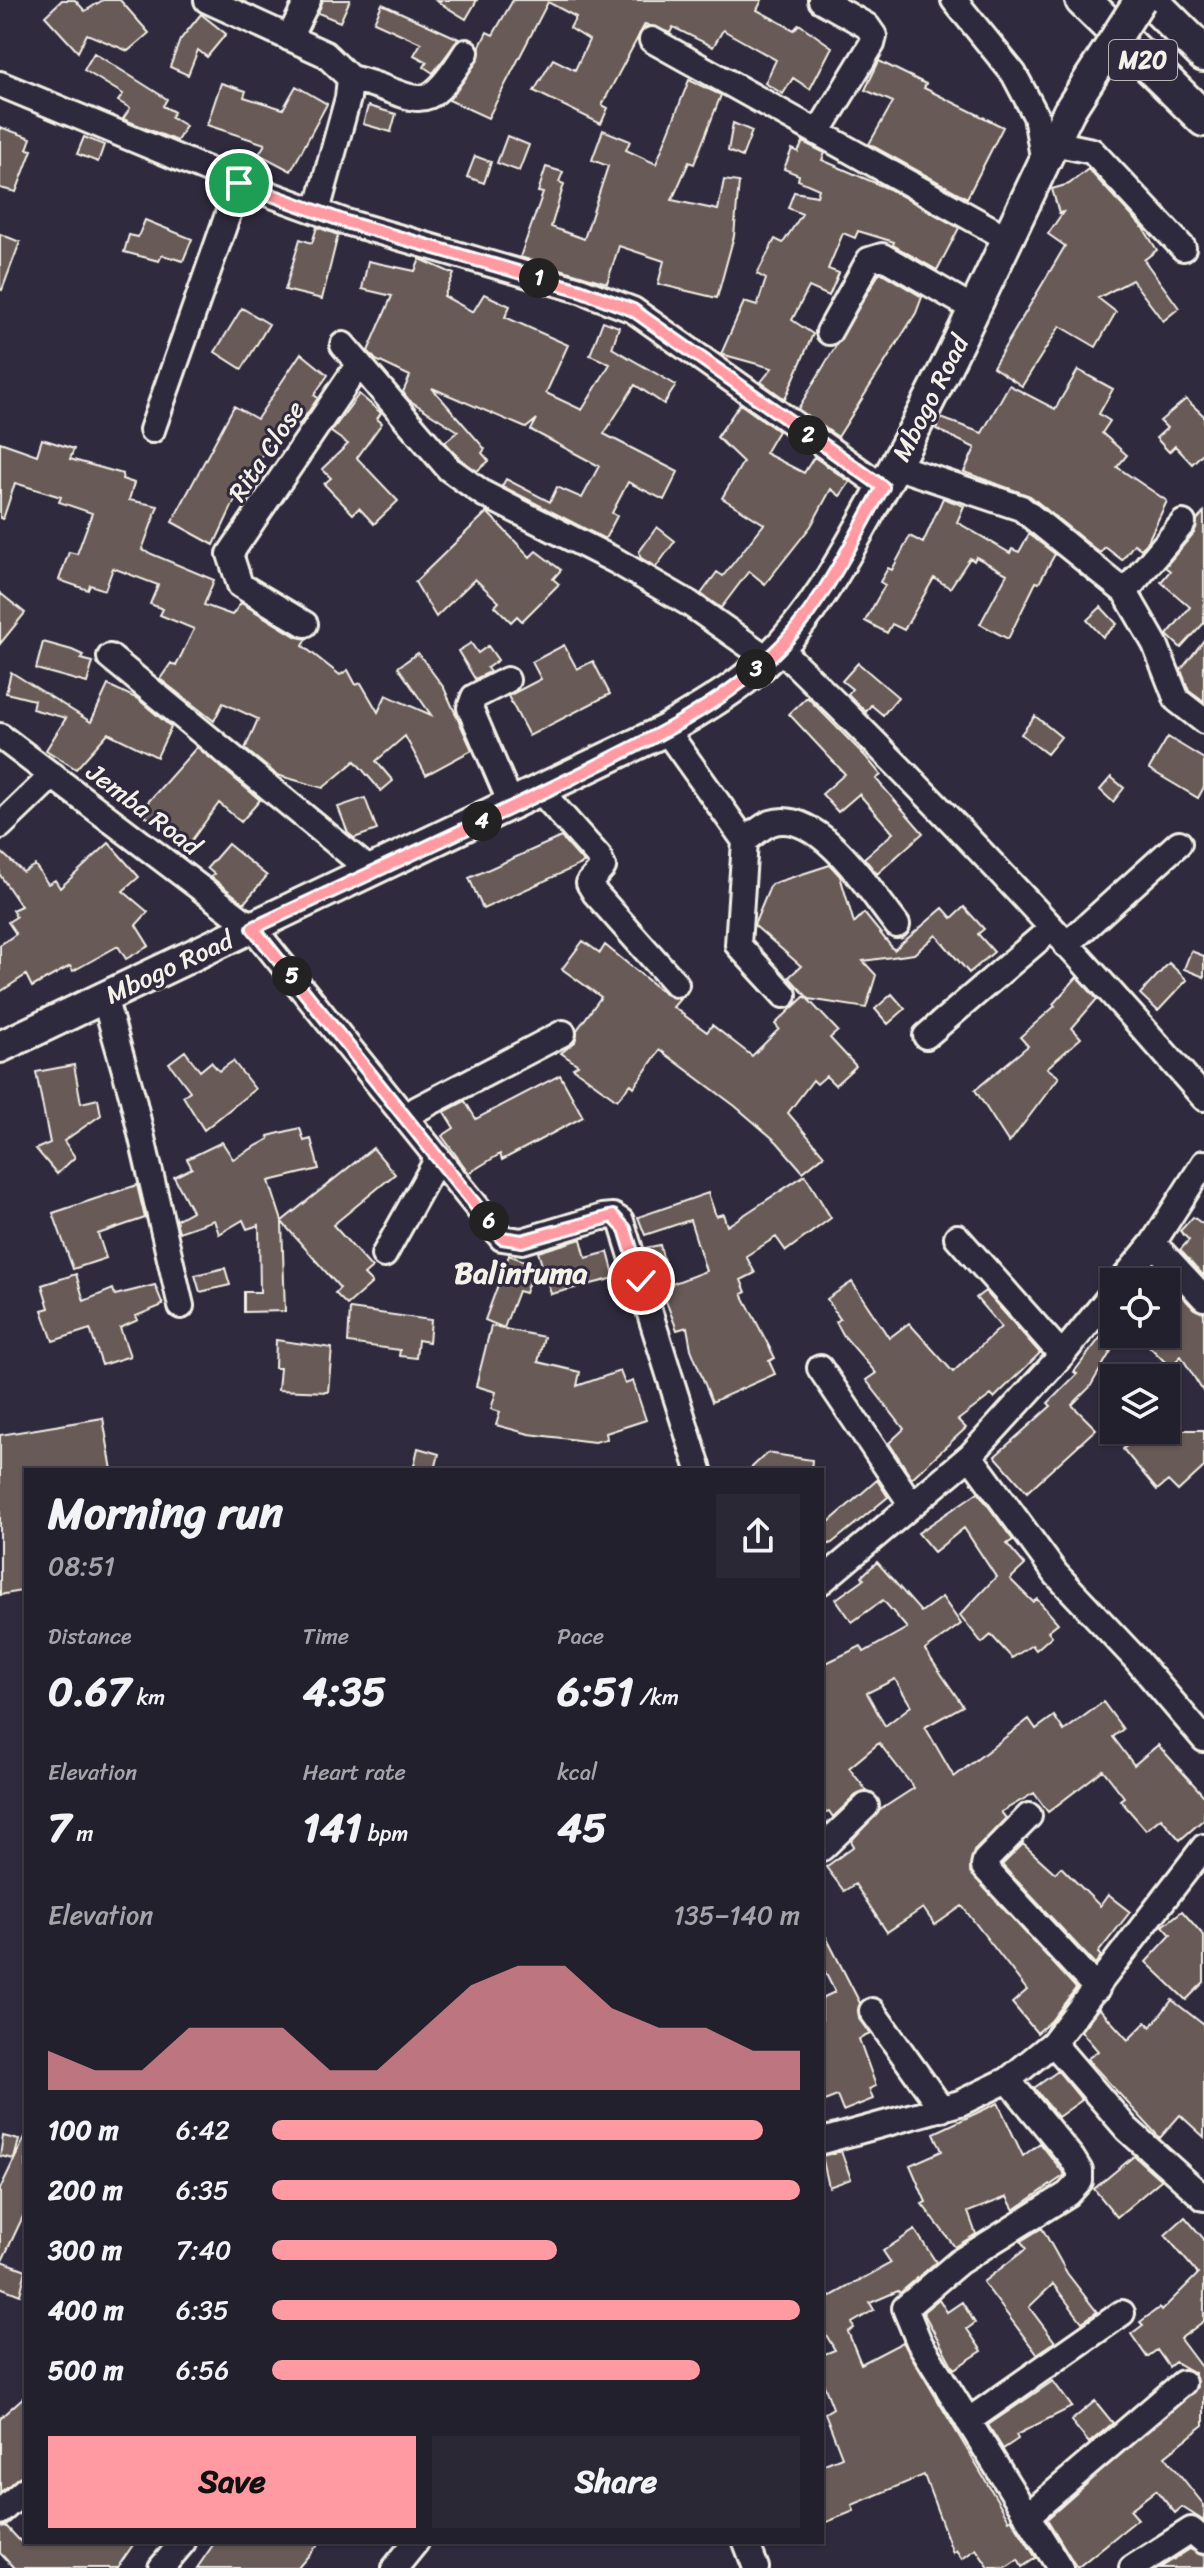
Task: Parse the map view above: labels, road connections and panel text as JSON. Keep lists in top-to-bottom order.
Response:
{
  "streets": {
    "highway": ["M20"],
    "main road": ["Mbogo Road"],
    "street": ["Rita Close", "Jemba Road"]
  },
  "crossings": [
    ["Mbogo Road", "Rita Close"],
    ["Mbogo Road", "Jemba Road"]
  ],
  "districts": ["Balintuma"],
  "page": {
    "pins": [
      "1",
      "2",
      "3",
      "4",
      "5",
      "6"
    ],
    "heading": ["Morning run", "08:51"],
    "stats": [
      ["Distance", "0.67 km"],
      ["Time", "4:35"],
      ["Pace", "6:51 /km"],
      ["Elevation", "7 m"],
      ["Heart rate", "141 bpm"],
      ["kcal", "45"]
    ],
    "chart": ["Elevation", "135–140 m"],
    "list": [
      {
        "name": "100 m",
        "note": "6:42"
      },
      {
        "name": "200 m",
        "note": "6:35"
      },
      {
        "name": "300 m",
        "note": "7:40"
      },
      {
        "name": "400 m",
        "note": "6:35"
      },
      {
        "name": "500 m",
        "note": "6:56"
      }
    ],
    "buttons": ["Save", "Share"]
  }
}
